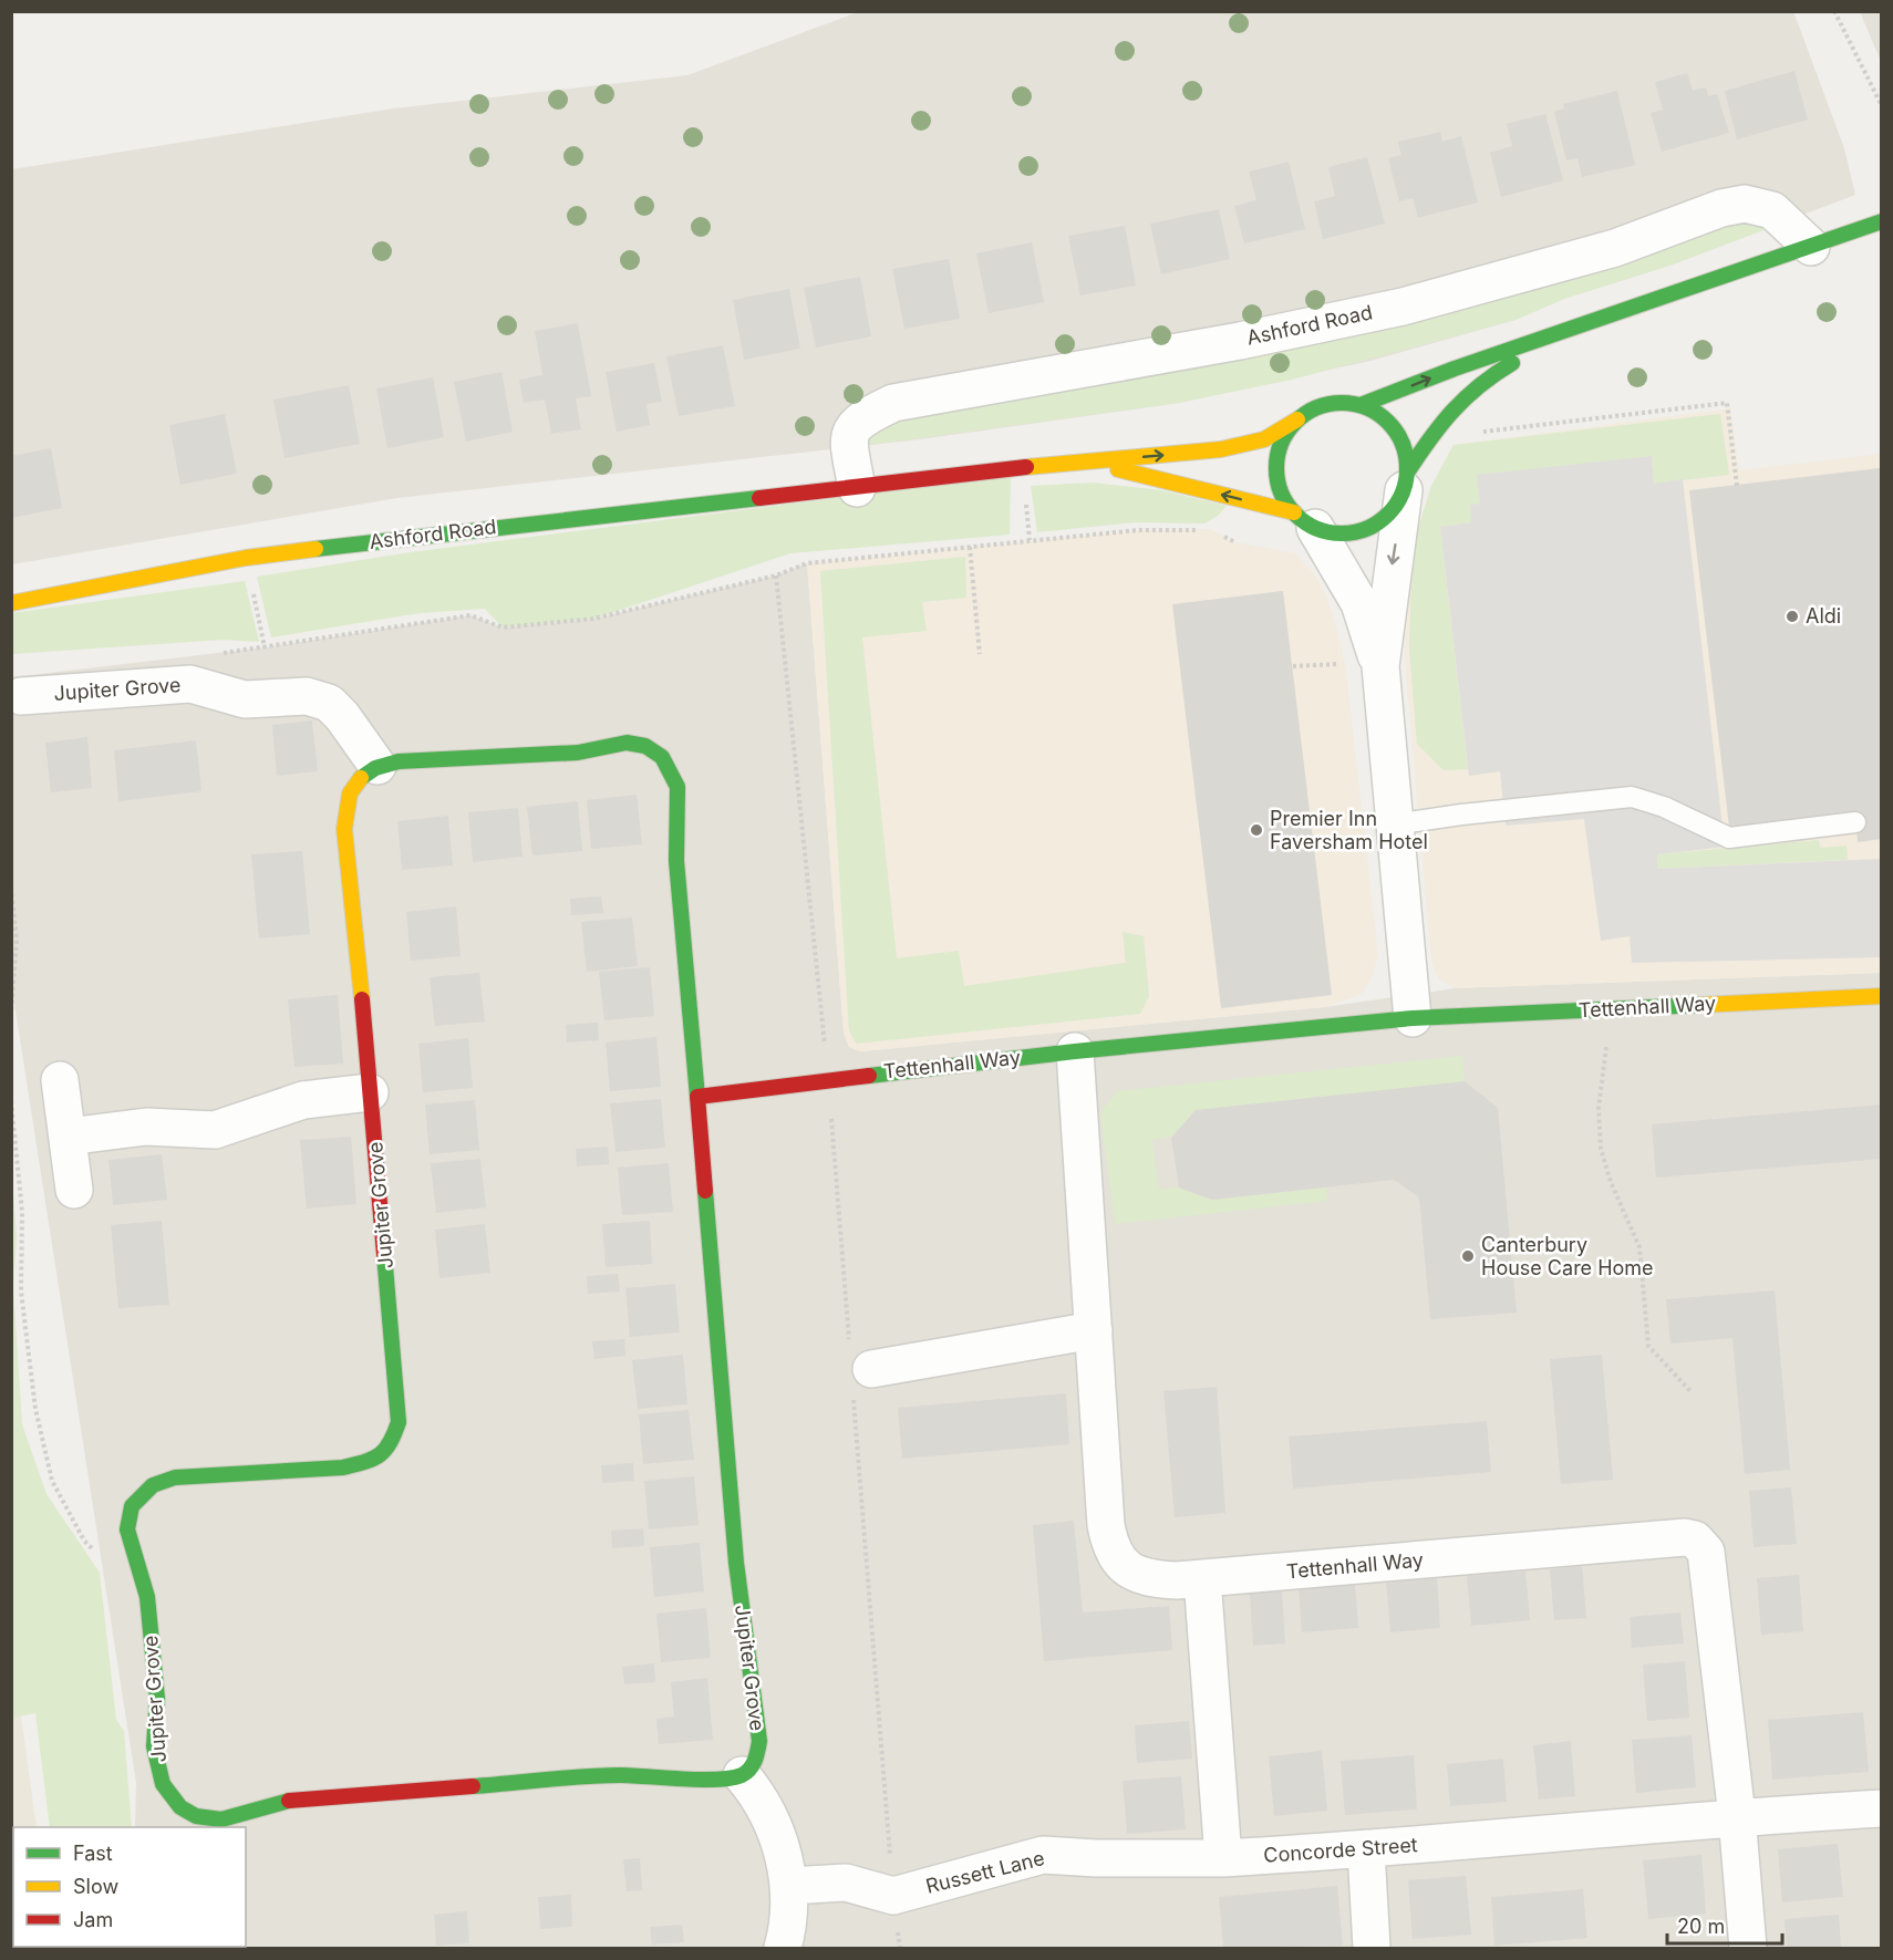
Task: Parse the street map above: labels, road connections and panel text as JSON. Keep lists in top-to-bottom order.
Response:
{
  "streets": {
    "street": [
      "Ashford Road",
      "Jupiter Grove",
      "Tettenhall Way",
      "Concorde Street",
      "Russett Lane"
    ]
  },
  "crossings": [
    ["Tettenhall Way", "Concorde Street"],
    ["Concorde Street", "Russett Lane"]
  ],
  "places": ["Aldi", "Premier Inn Faversham Hotel", "Canterbury House Care Home"],
  "legend": ["Fast", "Slow", "Jam"],
  "scale_bar": "20 m"
}
